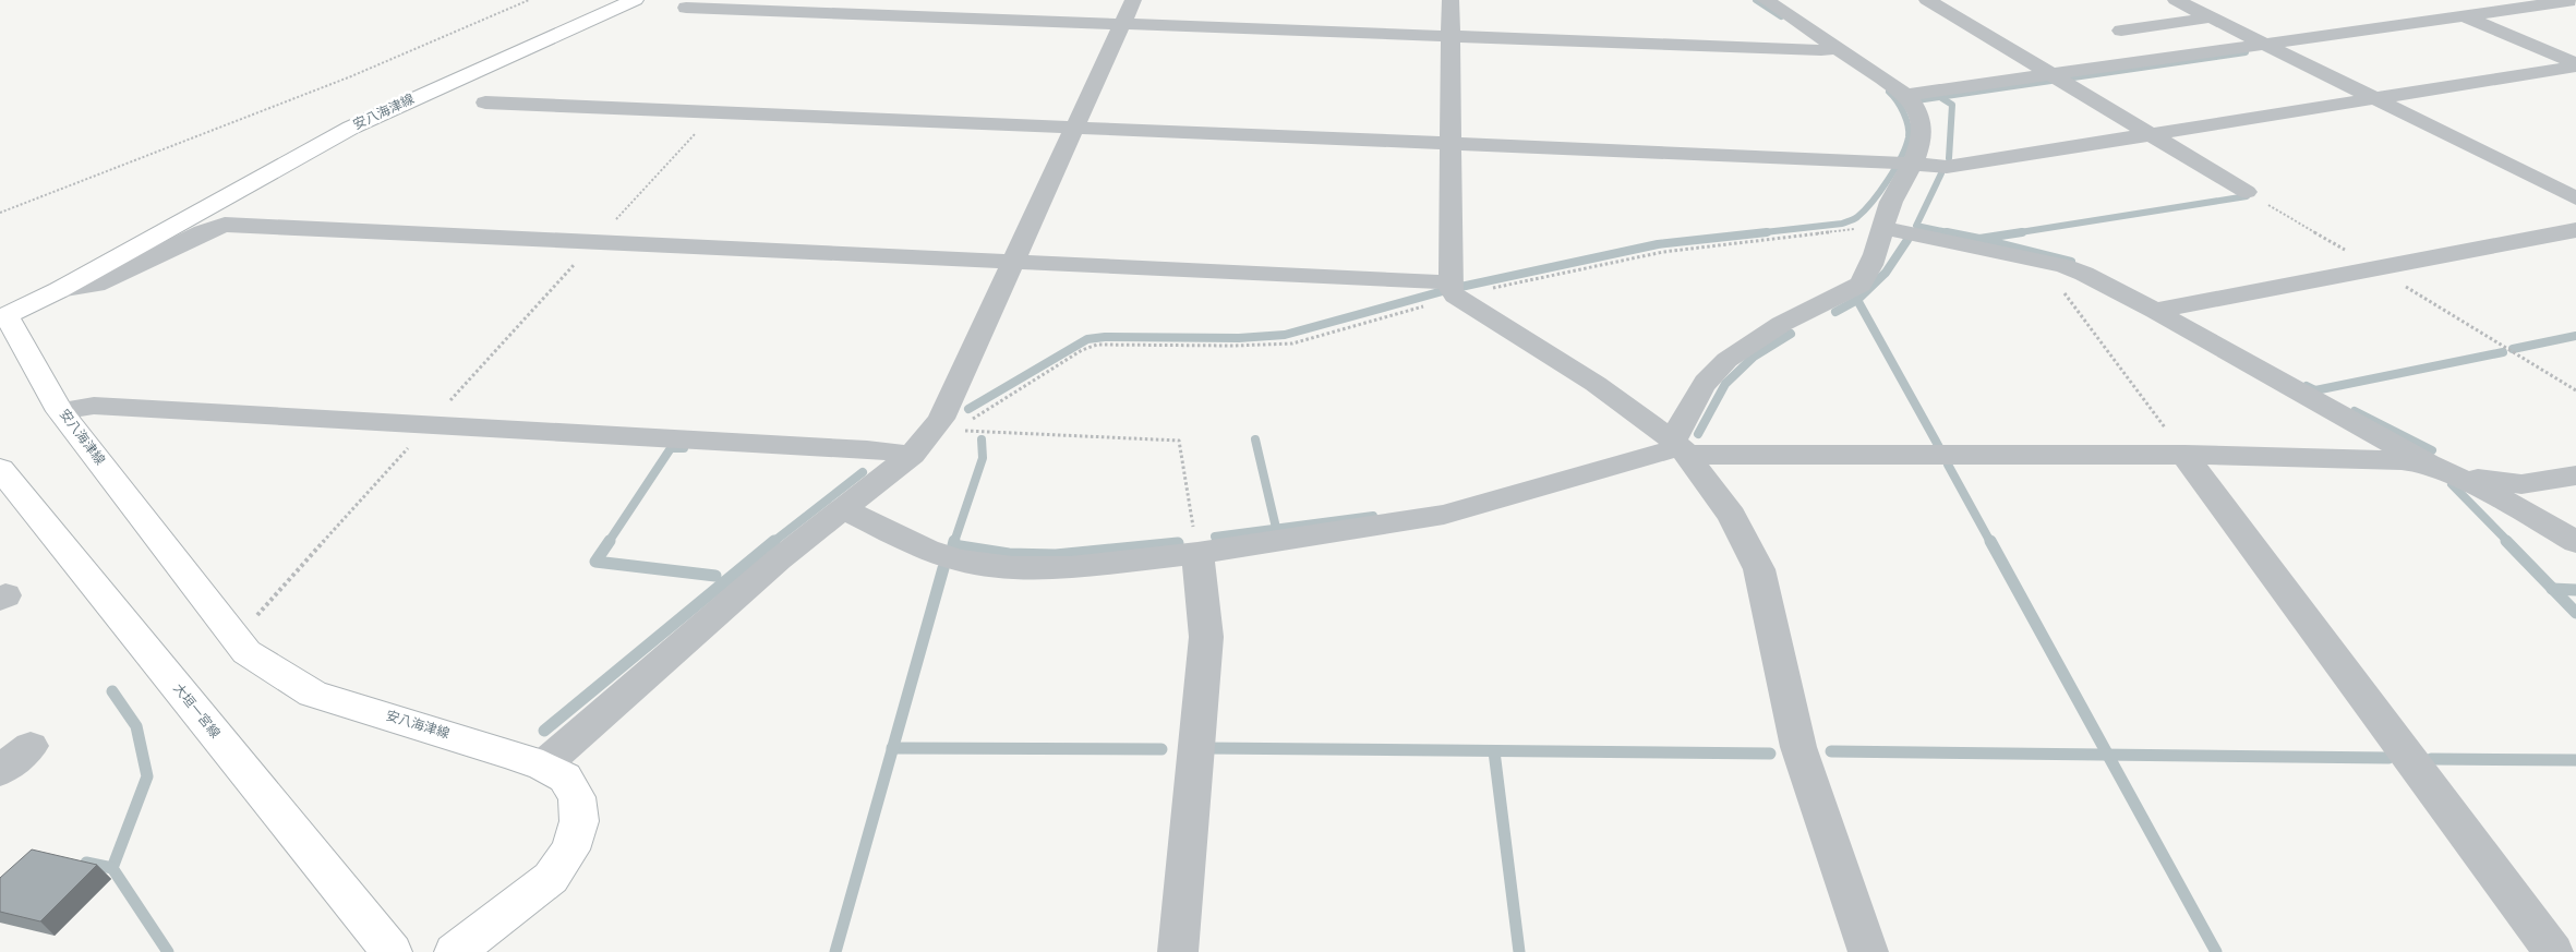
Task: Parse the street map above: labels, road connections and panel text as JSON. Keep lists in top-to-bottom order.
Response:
{
  "streets": {
    "main road": ["安八海津線", "大垣一宮線"]
  }
}
